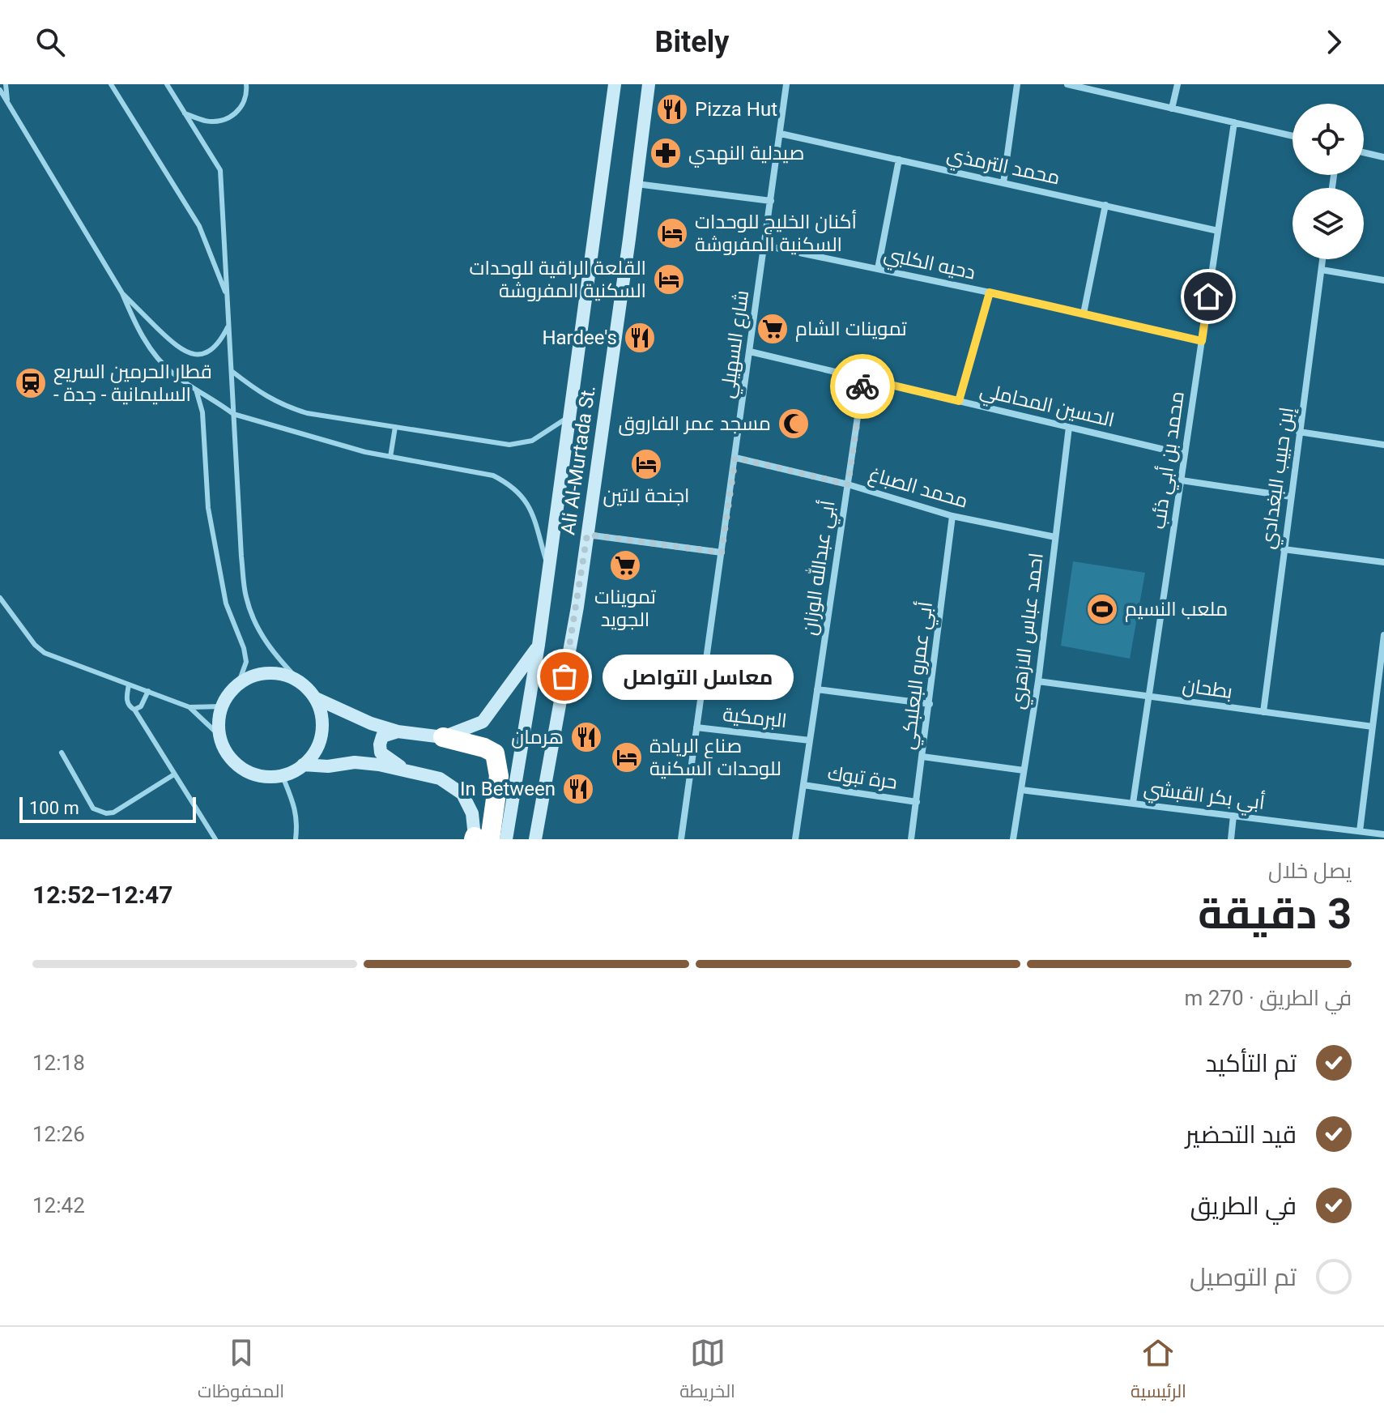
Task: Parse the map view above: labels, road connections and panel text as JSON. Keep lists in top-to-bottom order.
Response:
{
  "streets": {
    "main road": ["Ali Al-Murtada St."],
    "street": [
      "محمد الترمذي",
      "دحيه الكلبي",
      "شارع السهيلي",
      "الحسين المحاملي",
      "محمد بن أبي ذئب",
      "إبن حبيب البغدادي",
      "محمد الصباغ",
      "أبي عبدالله الوزان",
      "احمد عباس الازهري",
      "أبي عمرو البعلبكي",
      "بطحان",
      "البرمكية",
      "حرة تبوك",
      "أبي بكر القبشي"
    ]
  },
  "crossings": [
    ["محمد الترمذي", "شارع السهيلي"],
    ["محمد الترمذي", "محمد بن أبي ذئب"],
    ["دحيه الكلبي", "شارع السهيلي"],
    ["دحيه الكلبي", "محمد بن أبي ذئب"],
    ["شارع السهيلي", "الحسين المحاملي"],
    ["شارع السهيلي", "محمد الصباغ"],
    ["شارع السهيلي", "البرمكية"],
    ["الحسين المحاملي", "محمد بن أبي ذئب"],
    ["الحسين المحاملي", "أبي عبدالله الوزان"],
    ["الحسين المحاملي", "احمد عباس الازهري"],
    ["محمد بن أبي ذئب", "بطحان"],
    ["محمد بن أبي ذئب", "أبي بكر القبشي"],
    ["إبن حبيب البغدادي", "بطحان"],
    ["محمد الصباغ", "أبي عبدالله الوزان"],
    ["محمد الصباغ", "احمد عباس الازهري"],
    ["محمد الصباغ", "أبي عمرو البعلبكي"],
    ["أبي عبدالله الوزان", "البرمكية"],
    ["أبي عبدالله الوزان", "حرة تبوك"],
    ["احمد عباس الازهري", "بطحان"],
    ["احمد عباس الازهري", "أبي بكر القبشي"],
    ["أبي عمرو البعلبكي", "حرة تبوك"]
  ],
  "places": {
    "restaurant": [
      "Pizza Hut",
      "Hardee's",
      "هرمان",
      "In Between"
    ],
    "pharmacy": ["صيدلية النهدي"],
    "hotel": [
      "أكنان الخليج للوحدات السكنية المفروشة",
      "القلعة الراقية للوحدات السكنية المفروشة",
      "اجنحة لاتين",
      "صناع الريادة للوحدات السكنية"
    ],
    "supermarket": ["تموينات الشام", "تموينات الجويد"],
    "station": ["قطار الحرمين السريع - السليمانية - جدة"],
    "mosque": ["مسجد عمر الفاروق"],
    "sports": ["ملعب النسيم"],
    "other": ["معاسل التواصل"]
  },
  "scale_bar": "100 m",
  "page": {
    "header": "Bitely",
    "bubble": "معاسل التواصل",
    "scale": "100 m",
    "heading": ["3 دقيقة", "يصل خلال", "12:47–12:52"],
    "bar": "في الطريق · 270 m",
    "list": [
      ["تم التأكيد", "12:18"],
      ["قيد التحضير", "12:26"],
      ["في الطريق", "12:42"],
      "تم التوصيل"
    ],
    "tabs": ["الرئيسية", "الخريطة", "المحفوظات"]
  }
}
